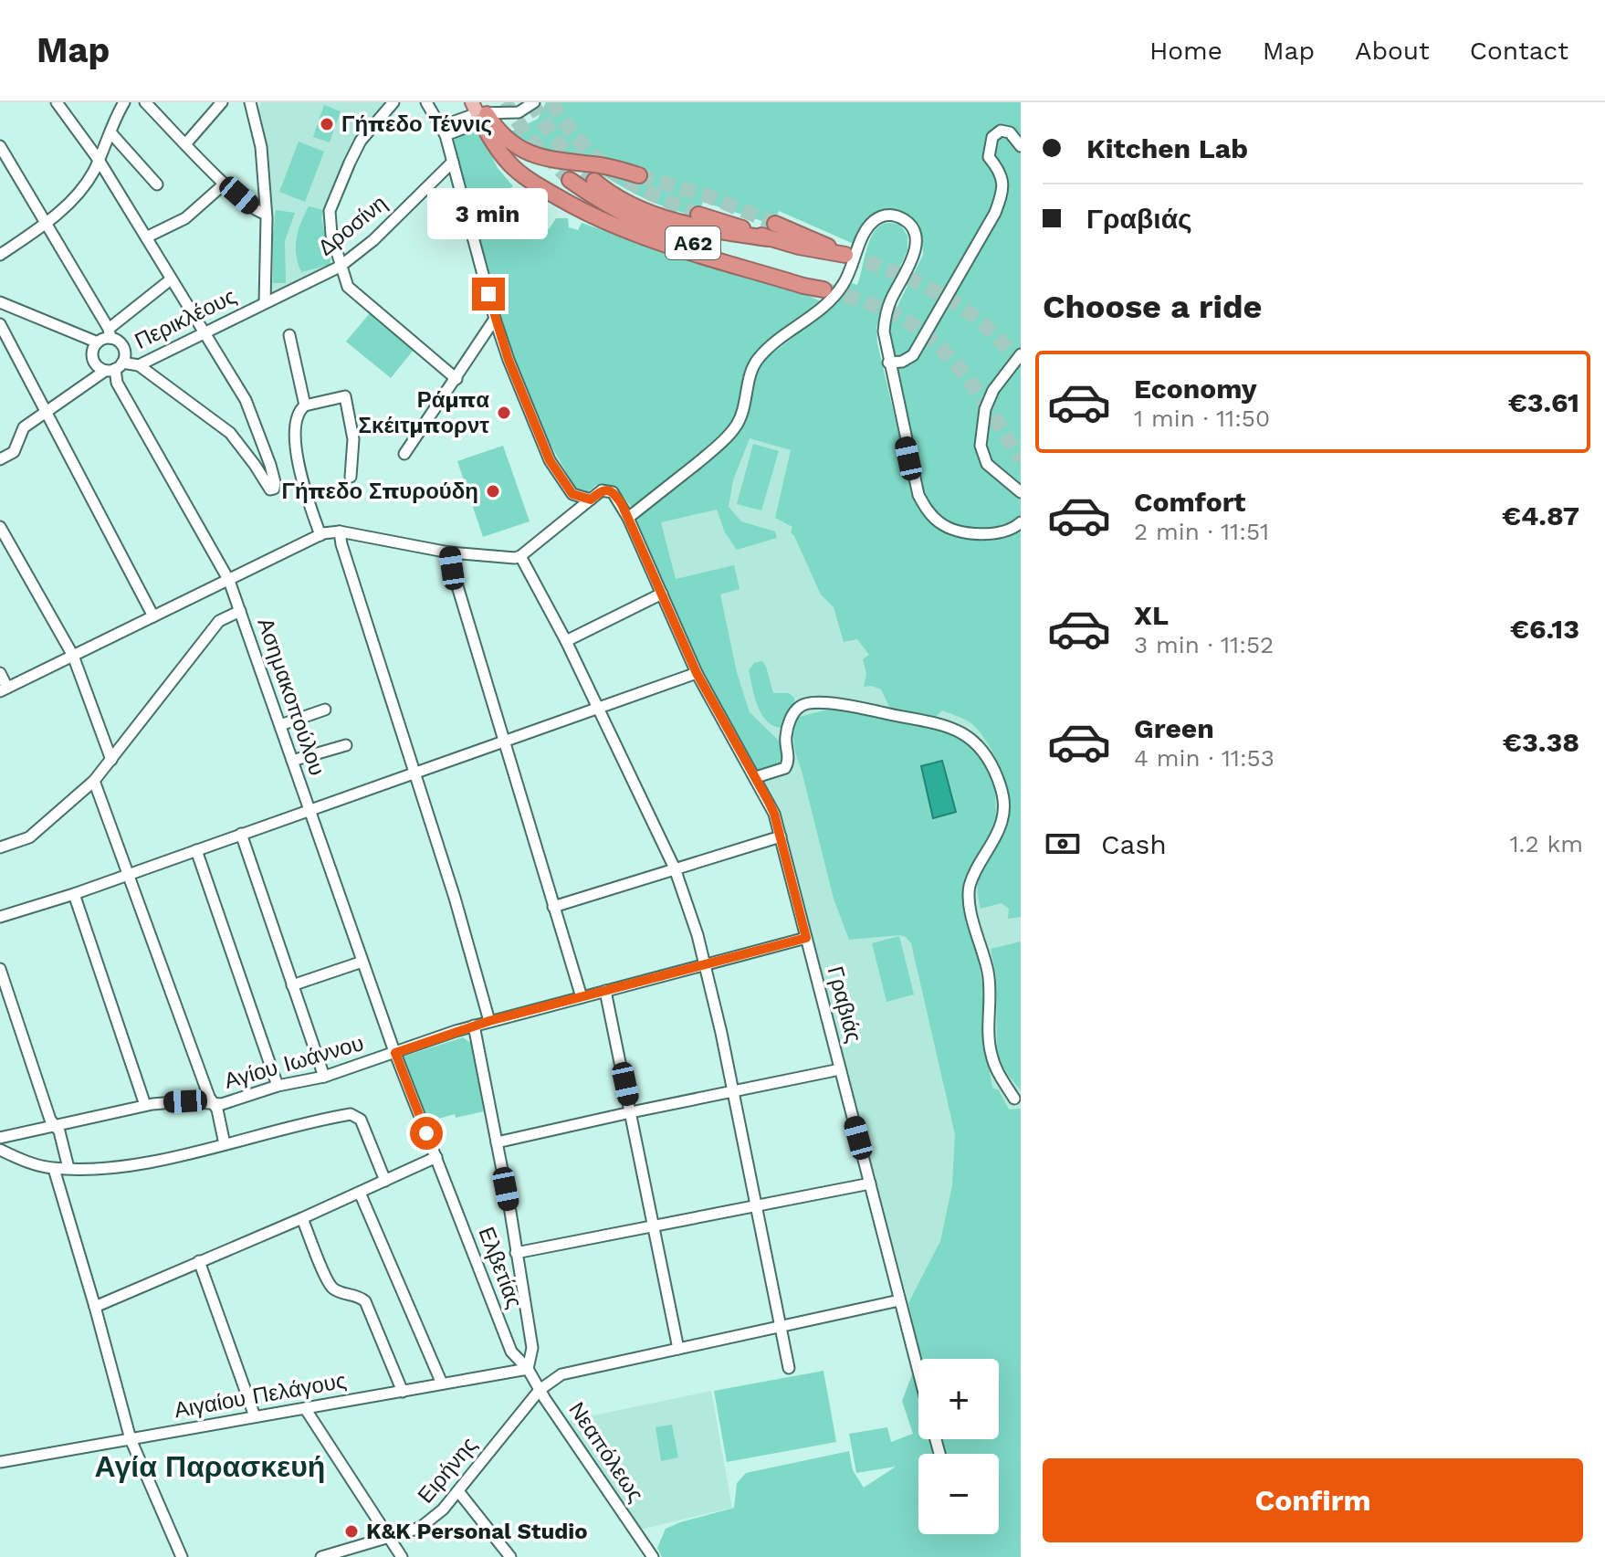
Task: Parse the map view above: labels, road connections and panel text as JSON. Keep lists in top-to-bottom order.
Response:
{
  "streets": {
    "highway": ["Α62"],
    "street": [
      "Δροσίνη",
      "Περικλέους",
      "Ασημακοπούλου",
      "Γραβιάς",
      "Αγίου Ιωάννου",
      "Ελβετίας",
      "Αιγαίου Πελάγους",
      "Νεαπόλεως",
      "Ειρήνης"
    ]
  },
  "crossings": [
    ["Δροσίνη", "Περικλέους"],
    ["Περικλέους", "Ασημακοπούλου"],
    ["Ασημακοπούλου", "Αγίου Ιωάννου"],
    ["Ασημακοπούλου", "Ελβετίας"],
    ["Γραβιάς", "Αγίου Ιωάννου"],
    ["Αγίου Ιωάννου", "Ελβετίας"],
    ["Ελβετίας", "Αιγαίου Πελάγους"],
    ["Ελβετίας", "Νεαπόλεως"],
    ["Αιγαίου Πελάγους", "Νεαπόλεως"],
    ["Νεαπόλεως", "Ειρήνης"]
  ],
  "districts": ["Αγία Παρασκευή"],
  "places": [
    "Γήπεδο Τέννις",
    "Ράμπα Σκέιτμπορντ",
    "Γήπεδο Σπυρούδη",
    "K&K Personal Studio"
  ],
  "page": {
    "header": "Map",
    "nav": [
      "Home",
      "Map",
      "About",
      "Contact"
    ],
    "banner": ["Kitchen Lab", "Γραβιάς"],
    "bubble": "3 min",
    "heading": "Choose a ride",
    "list": [
      {
        "name": "Economy",
        "note": "1 min · 11:50",
        "value": "€3.61"
      },
      {
        "name": "Comfort",
        "note": "2 min · 11:51",
        "value": "€4.87"
      },
      {
        "name": "XL",
        "note": "3 min · 11:52",
        "value": "€6.13"
      },
      {
        "name": "Green",
        "note": "4 min · 11:53",
        "value": "€3.38"
      }
    ],
    "pay": ["Cash", "1.2 km"],
    "map_buttons": ["+", "−"],
    "buttons": "Confirm"
  }
}
